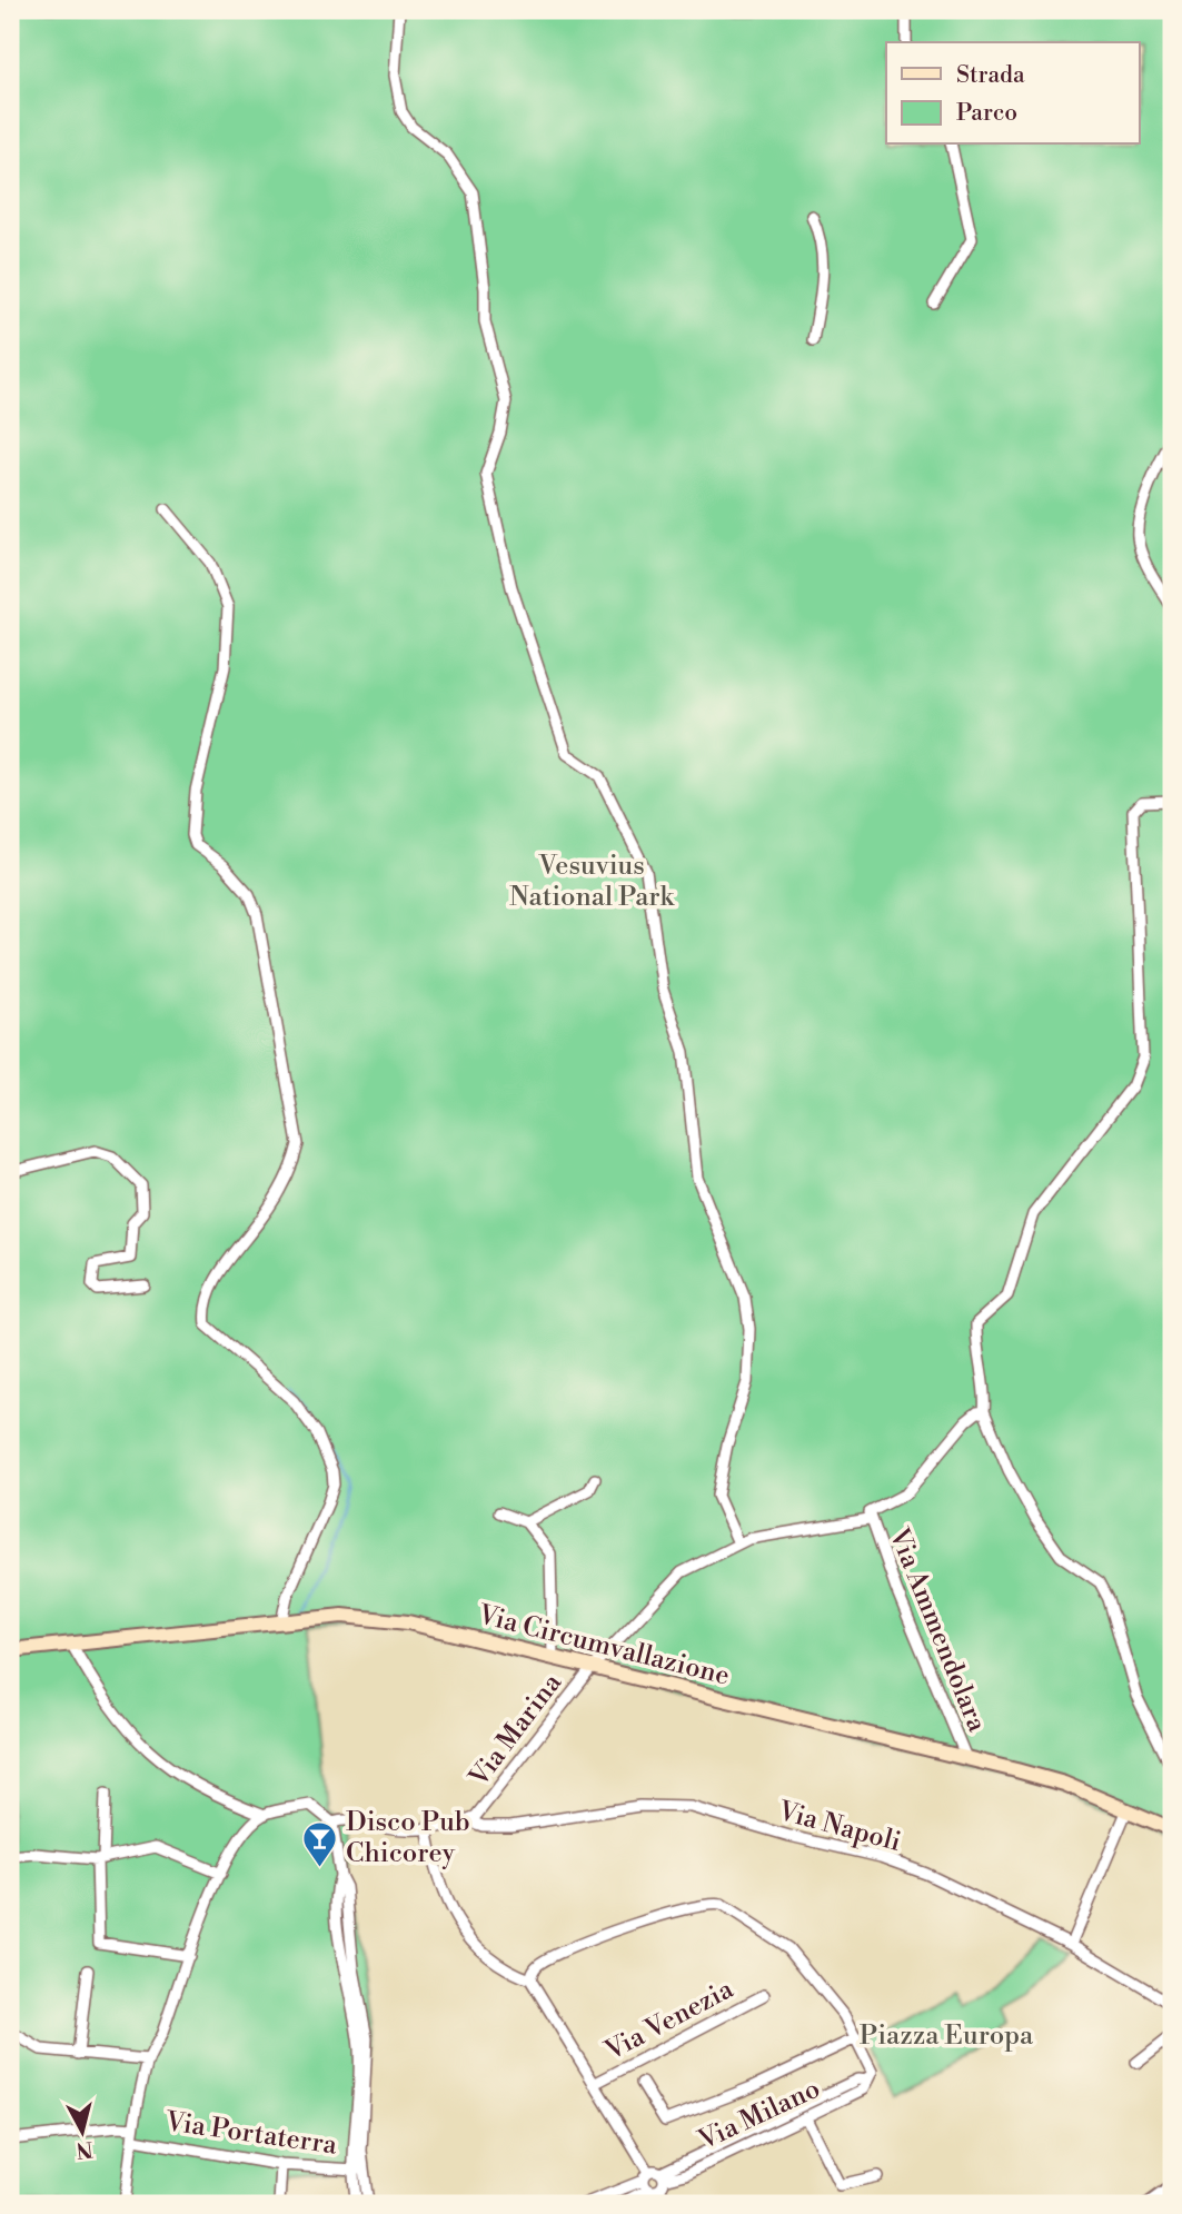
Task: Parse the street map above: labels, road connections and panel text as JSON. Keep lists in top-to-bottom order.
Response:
{
  "streets": {
    "main road": ["Via Circumvallazione"],
    "street": [
      "Via Ammendolara",
      "Via Marina",
      "Via Napoli",
      "Via Venezia",
      "Via Milano",
      "Via Portaterra"
    ]
  },
  "crossings": [
    ["Via Ammendolara", "Via Circumvallazione"],
    ["Via Ammendolara", "Via Marina"],
    ["Via Circumvallazione", "Via Marina"],
    ["Via Marina", "Via Napoli"],
    ["Via Venezia", "Via Milano"]
  ],
  "parks": ["Vesuvius National Park", "Piazza Europa"],
  "places": {
    "bar": ["Disco Pub Chicorey"]
  },
  "legend": ["Strada", "Parco"],
  "north": "bottom"
}
